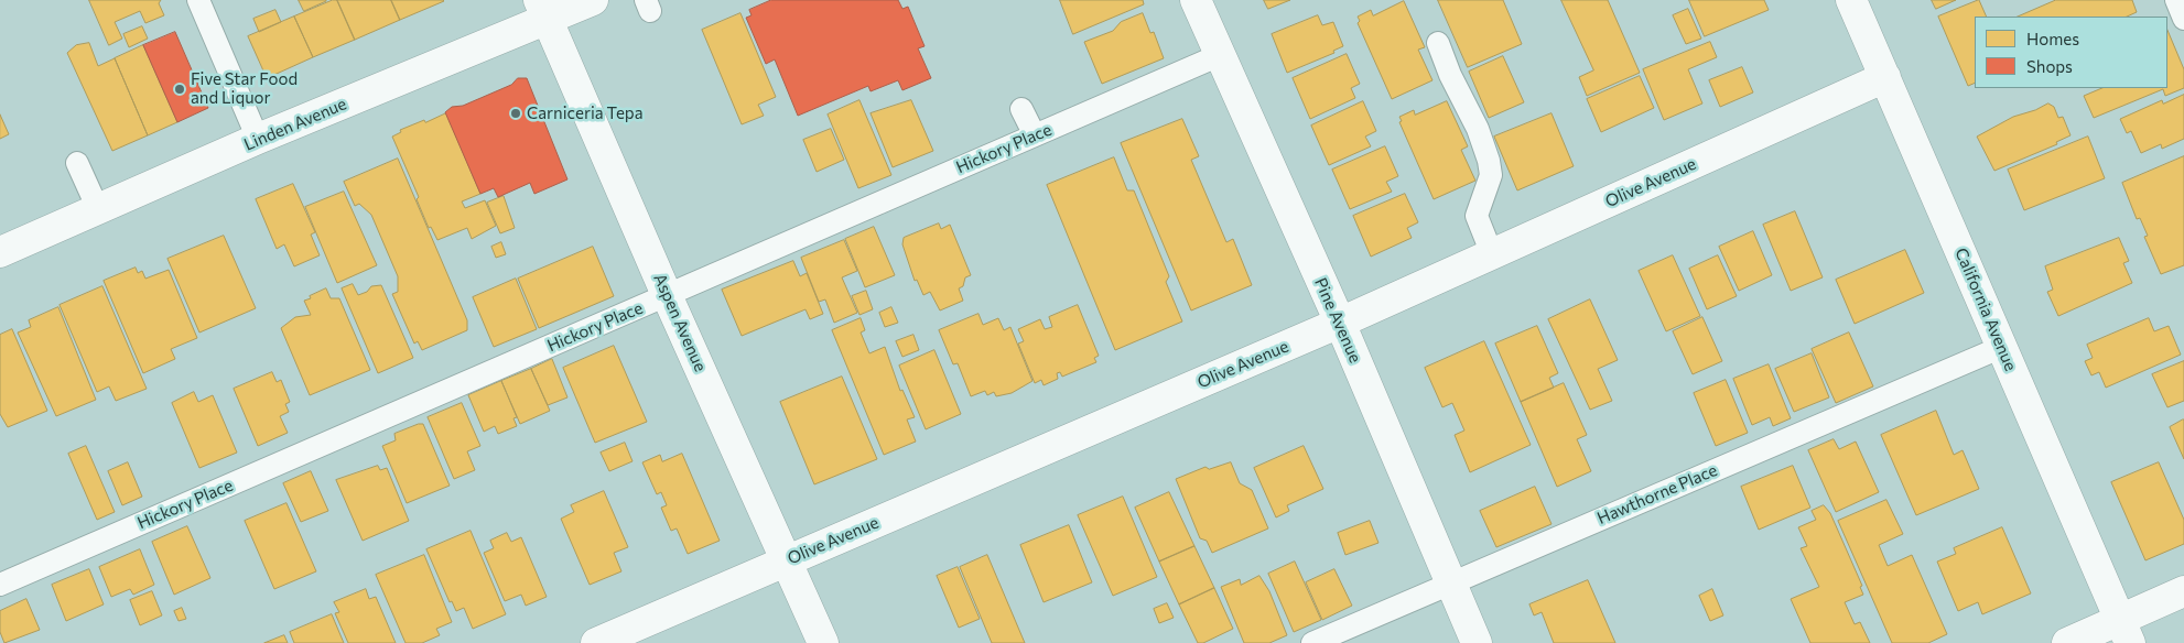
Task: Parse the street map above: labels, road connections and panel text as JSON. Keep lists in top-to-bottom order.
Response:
{
  "streets": {
    "street": [
      "Linden Avenue",
      "Olive Avenue",
      "California Avenue",
      "Pine Avenue",
      "Aspen Avenue"
    ],
    "lane": ["Hickory Place", "Hawthorne Place"]
  },
  "crossings": [
    ["Linden Avenue", "Aspen Avenue"],
    ["Hickory Place", "Pine Avenue"],
    ["Hickory Place", "Aspen Avenue"],
    ["Olive Avenue", "California Avenue"],
    ["Olive Avenue", "Pine Avenue"],
    ["Olive Avenue", "Aspen Avenue"],
    ["California Avenue", "Hawthorne Place"],
    ["Pine Avenue", "Hawthorne Place"]
  ],
  "places": ["Five Star Food and Liquor", "Carniceria Tepa"],
  "legend": ["Homes", "Shops"]
}
